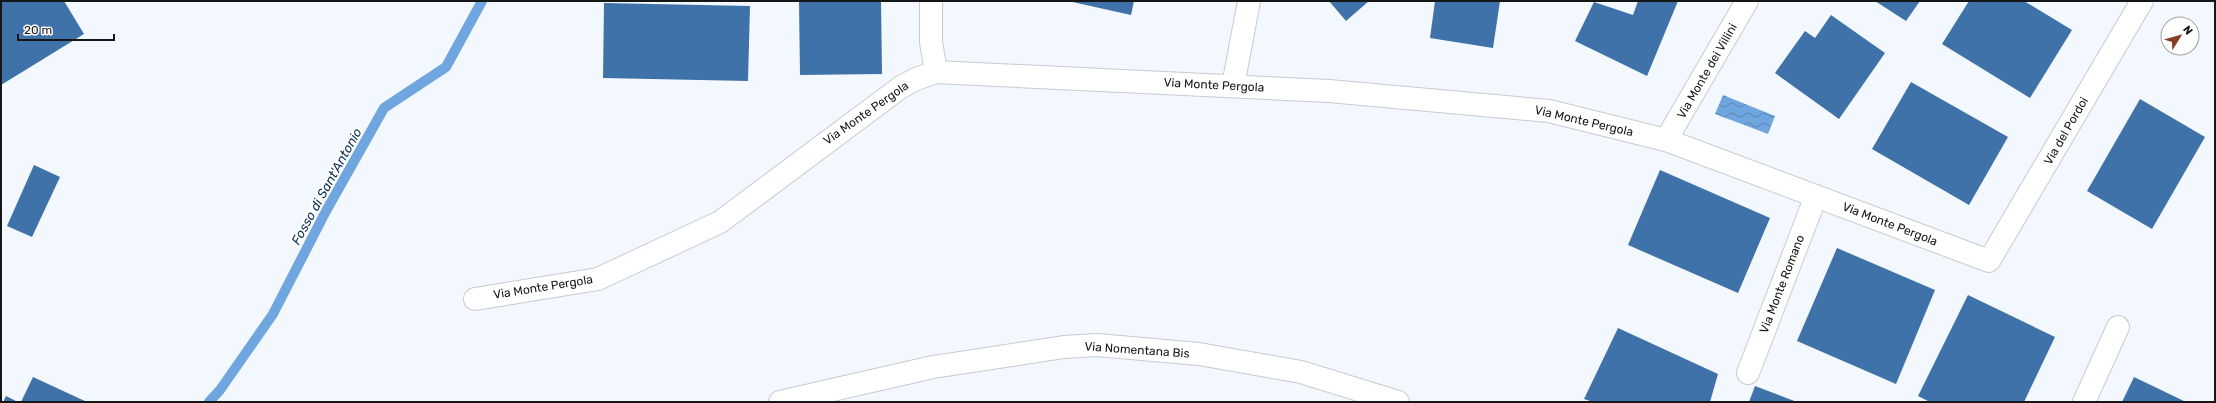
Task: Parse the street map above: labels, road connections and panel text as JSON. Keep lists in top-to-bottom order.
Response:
{
  "streets": {
    "street": [
      "Via Monte dei Villini",
      "Via Monte Pergola",
      "Via del Pordoi",
      "Via Monte Romano",
      "Via Nomentana Bis"
    ]
  },
  "crossings": [
    ["Via Monte dei Villini", "Via Monte Pergola"],
    ["Via Monte Pergola", "Via del Pordoi"],
    ["Via Monte Pergola", "Via Monte Romano"]
  ],
  "water": ["Fosso di Sant'Antonio"],
  "scale_bar": "20 m",
  "north": "top right"
}
